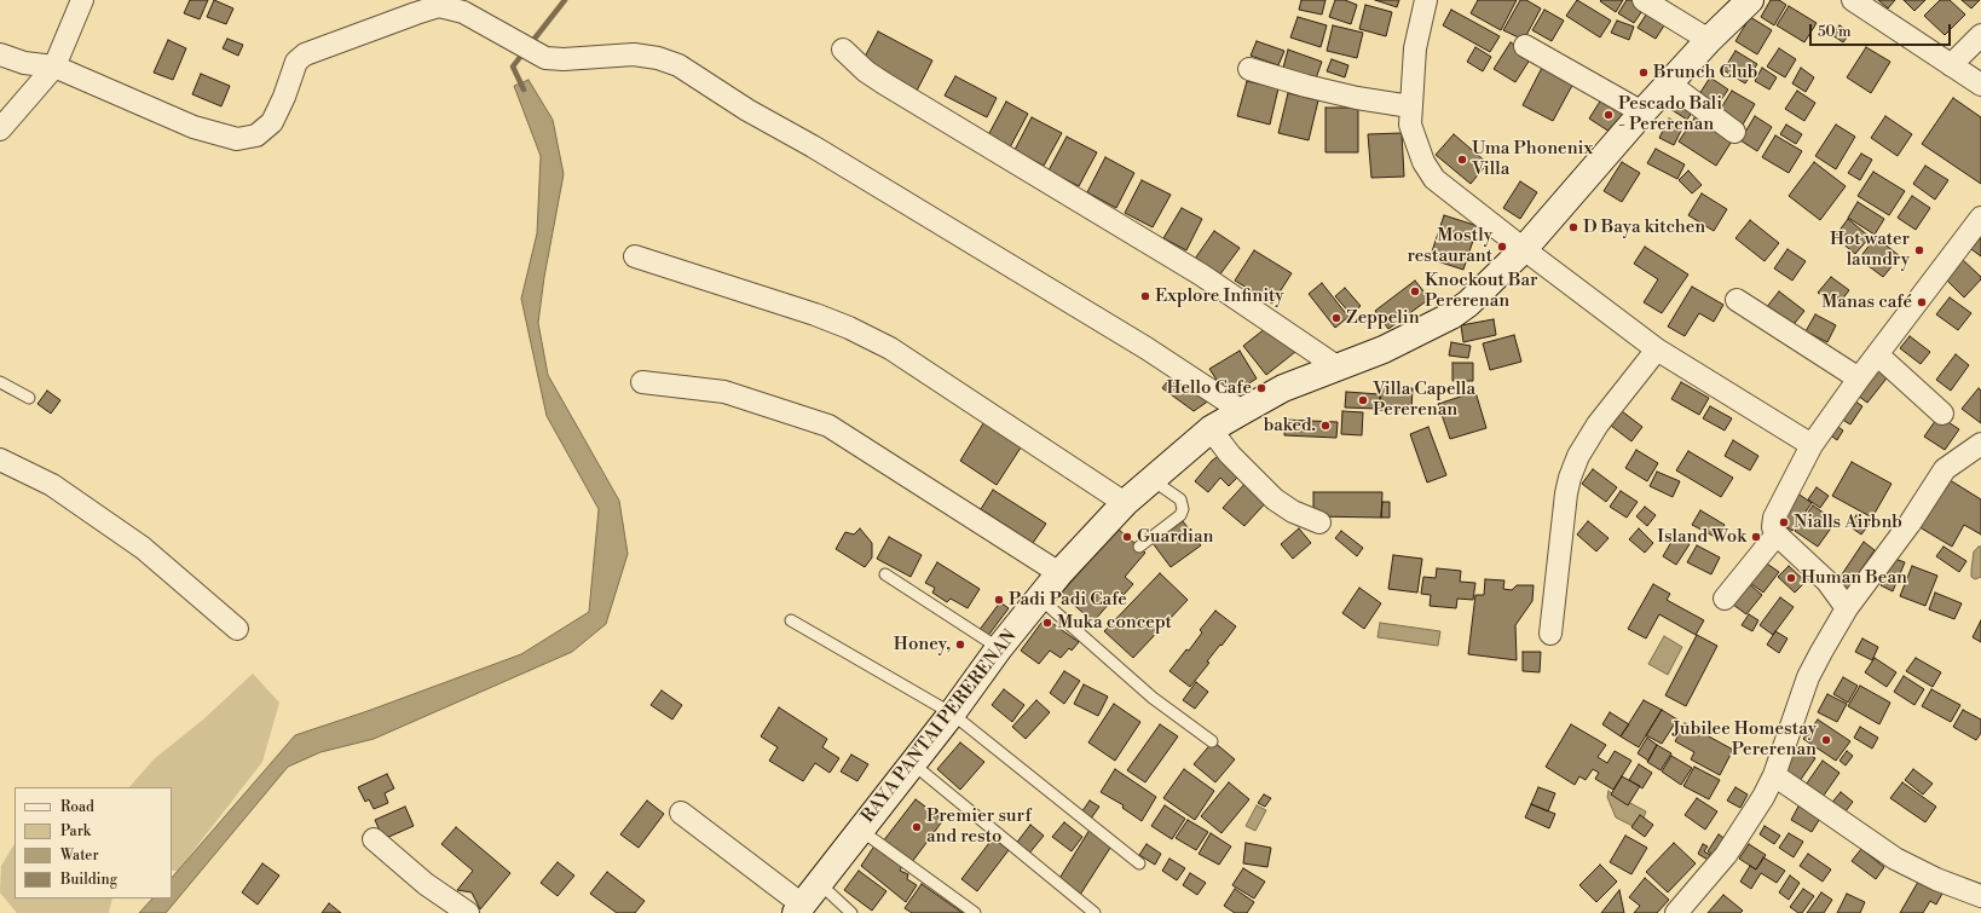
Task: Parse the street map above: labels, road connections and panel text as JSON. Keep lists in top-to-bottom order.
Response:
{
  "streets": {
    "street": ["RAYA PANTAI PERERENAN"]
  },
  "places": [
    "Brunch Club",
    "Pescado Bali - Pererenan",
    "Uma Phonenix Villa",
    "D Baya kitchen",
    "Mostly restaurant",
    "Hot water laundry",
    "Knockout Bar Pererenan",
    "Explore Infinity",
    "Manas café",
    "Zeppelin",
    "Hello Cafe",
    "Villa Capella Pererenan",
    "baked.",
    "Nialls Airbnb",
    "Guardian",
    "Island Wok",
    "Human Bean",
    "Padi Padi Cafe",
    "Muka concept",
    "Honey,",
    "Jubilee Homestay Pererenan",
    "Premier surf and resto"
  ],
  "legend": [
    "Road",
    "Park",
    "Water",
    "Building"
  ],
  "scale_bar": "50 m"
}
